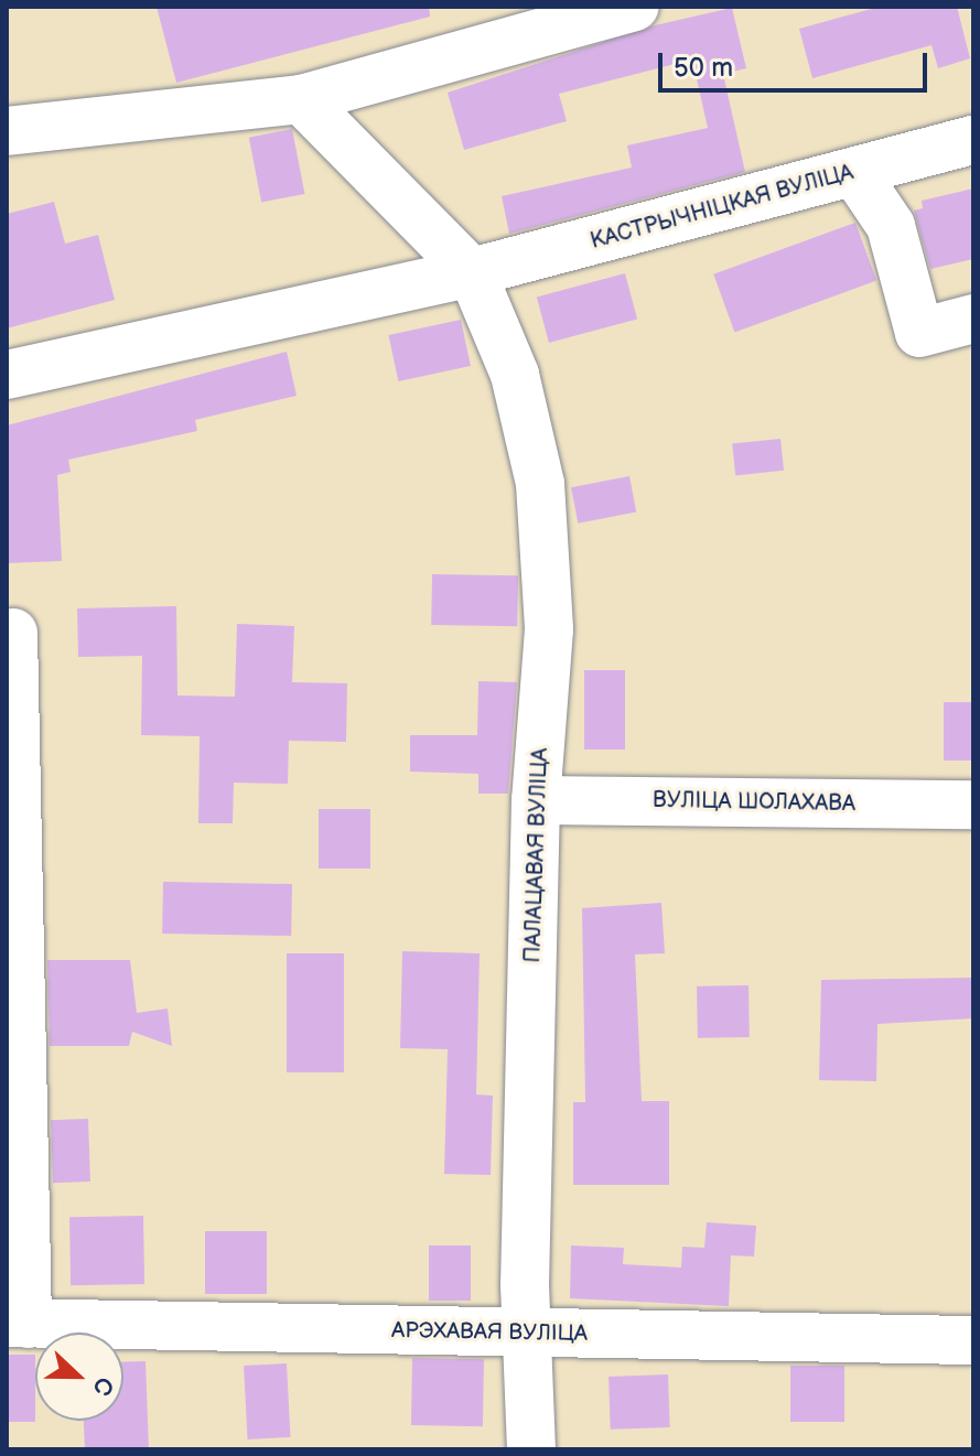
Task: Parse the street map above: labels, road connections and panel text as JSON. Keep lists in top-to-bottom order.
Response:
{
  "streets": {
    "street": [
      "КАСТРЫЧНІЦКАЯ ВУЛІЦА",
      "ВУЛІЦА ШОЛАХАВА",
      "ПАЛАЦАВАЯ ВУЛІЦА",
      "АРЭХАВАЯ ВУЛІЦА"
    ]
  },
  "crossings": [
    ["КАСТРЫЧНІЦКАЯ ВУЛІЦА", "ПАЛАЦАВАЯ ВУЛІЦА"],
    ["ВУЛІЦА ШОЛАХАВА", "ПАЛАЦАВАЯ ВУЛІЦА"],
    ["ПАЛАЦАВАЯ ВУЛІЦА", "АРЭХАВАЯ ВУЛІЦА"]
  ],
  "scale_bar": "50 m",
  "north": "right"
}
